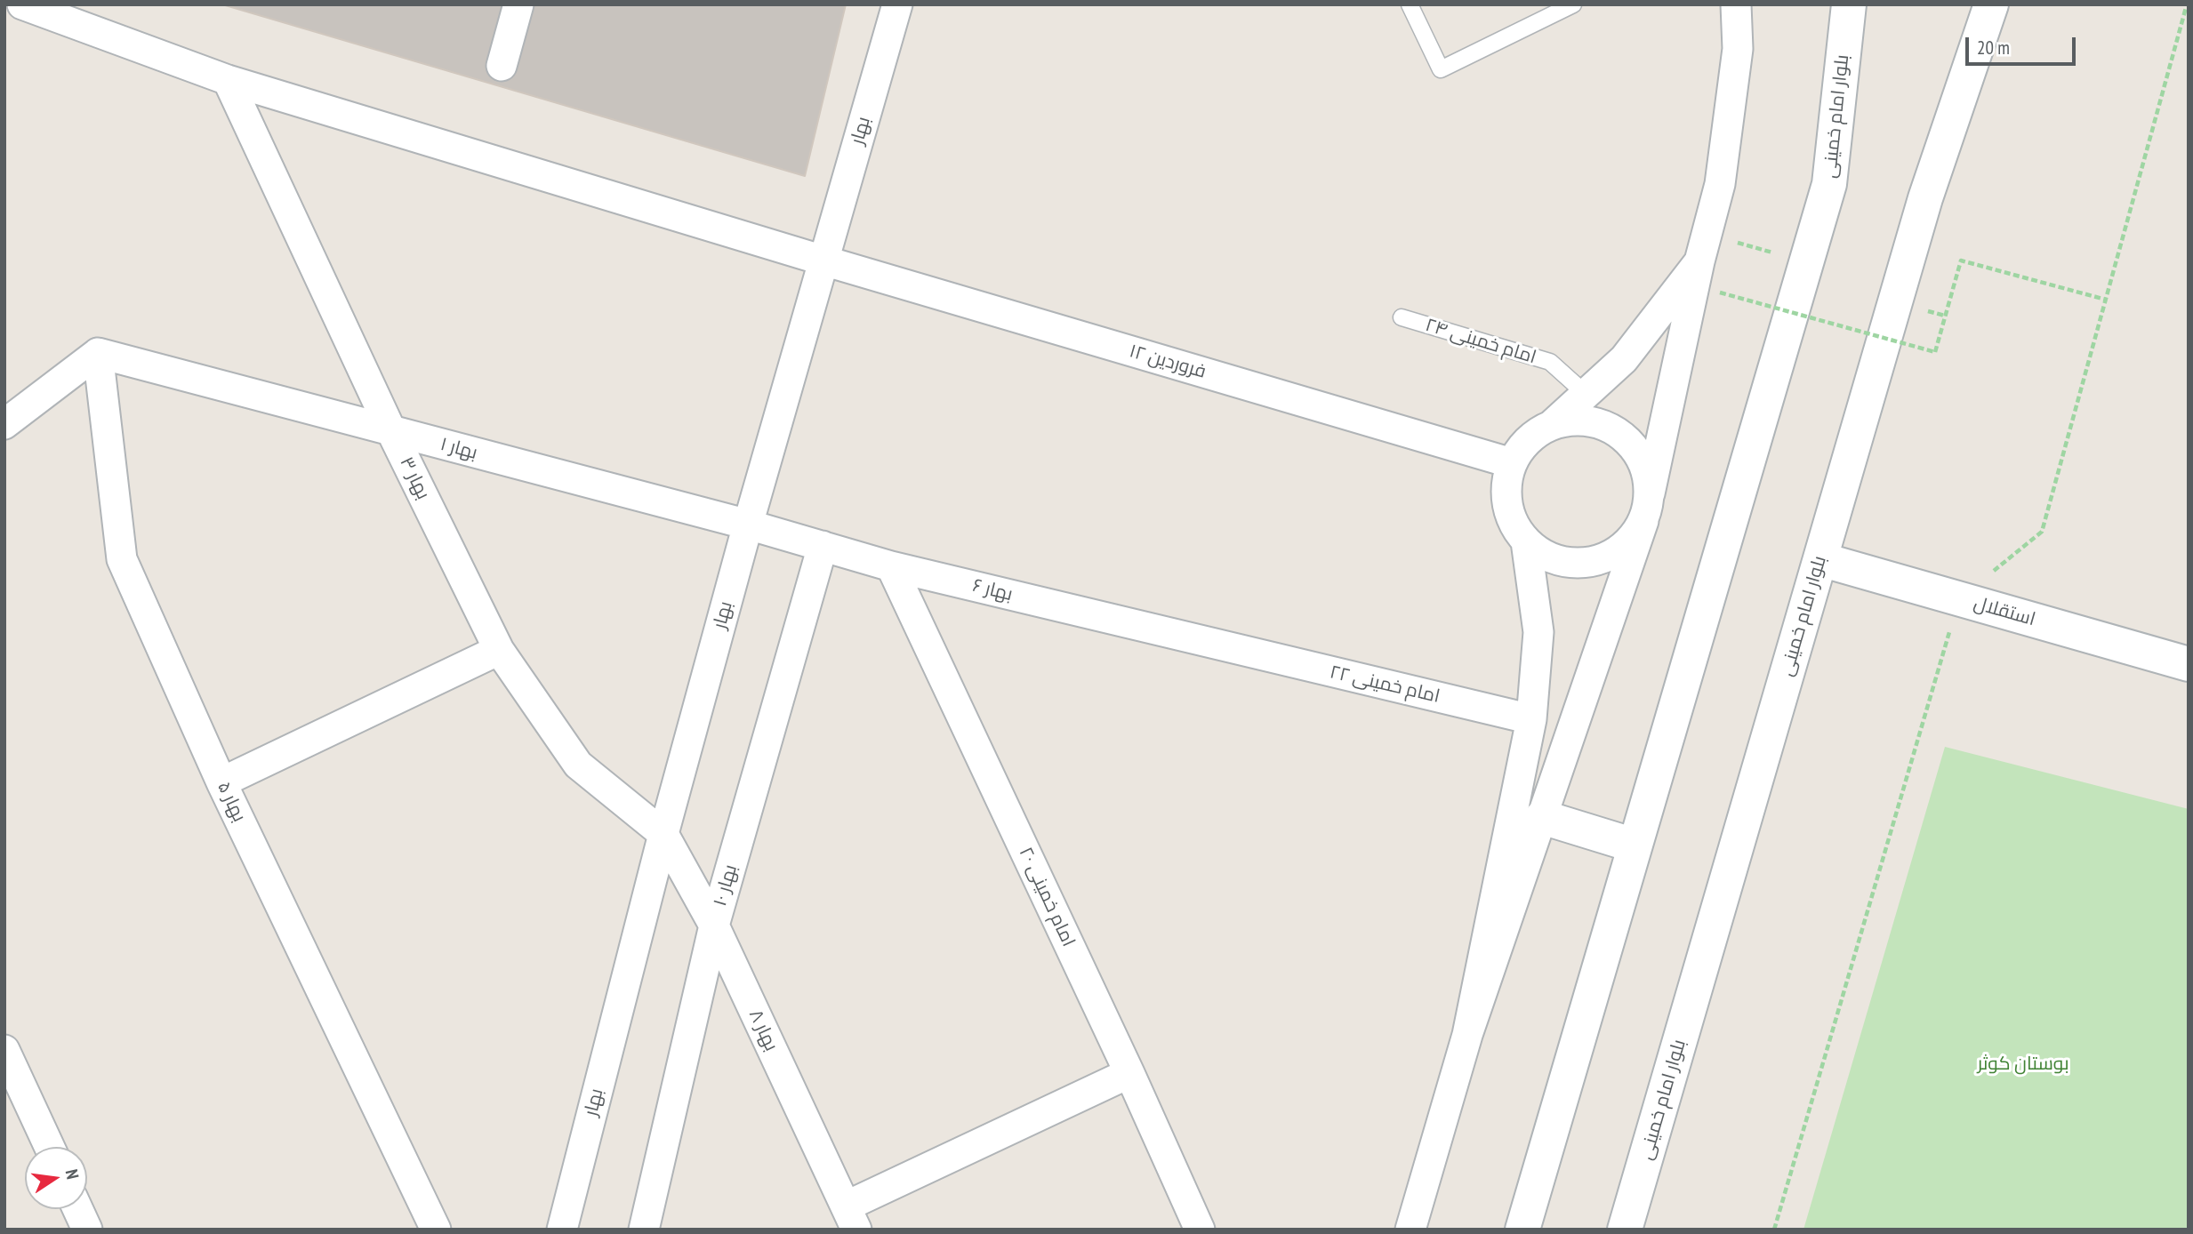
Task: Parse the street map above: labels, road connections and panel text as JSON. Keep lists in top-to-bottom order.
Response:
{
  "streets": {
    "main road": ["بلوار امام خمینی", "استقلال"],
    "street": [
      "بهار",
      "۱۲ فروردین",
      "بهار ۱",
      "بهار ۳",
      "بهار ۶",
      "امام خمینی ۲۲",
      "بهار ۵",
      "بهار ۱۰",
      "امام خمینی ۲۰",
      "بهار ۸"
    ],
    "lane": ["امام خمینی ۲۴"]
  },
  "crossings": [
    ["بلوار امام خمینی", "استقلال"],
    ["بهار", "۱۲ فروردین"],
    ["بهار", "بهار ۱"],
    ["بهار", "بهار ۳"],
    ["بهار", "بهار ۶"],
    ["بهار", "بهار ۸"],
    ["۱۲ فروردین", "بهار ۳"],
    ["بهار ۱", "بهار ۳"],
    ["بهار ۱", "بهار ۶"],
    ["بهار ۱", "بهار ۵"],
    ["بهار ۳", "بهار ۸"],
    ["بهار ۶", "امام خمینی ۲۲"],
    ["بهار ۶", "بهار ۱۰"],
    ["بهار ۶", "امام خمینی ۲۰"],
    ["بهار ۱۰", "بهار ۸"]
  ],
  "parks": ["بوستان کوثر"],
  "scale_bar": "20 m",
  "north": "right"
}
